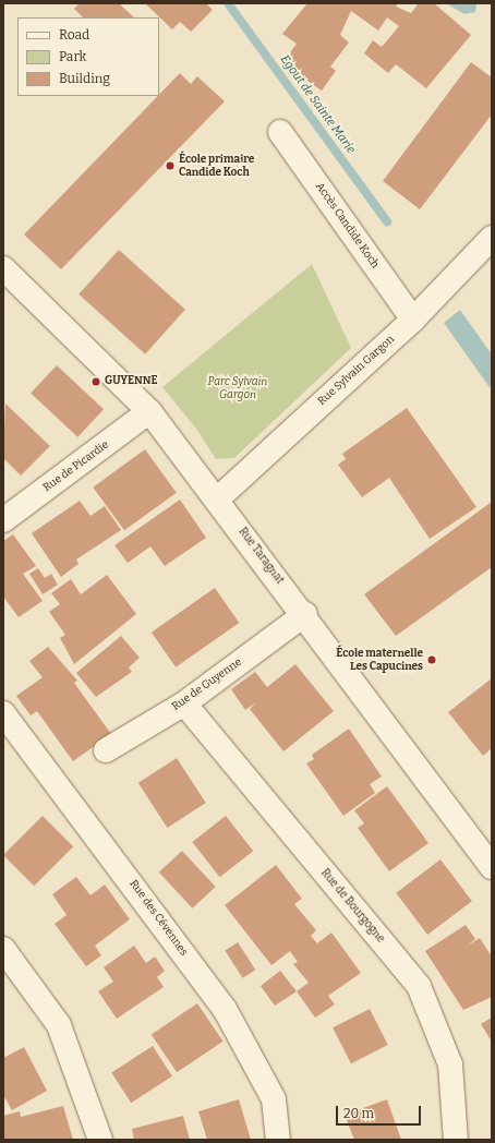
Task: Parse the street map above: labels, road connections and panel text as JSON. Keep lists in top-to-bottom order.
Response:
{
  "streets": {
    "street": [
      "Accès Candide Koch",
      "Rue Sylvain Gargon",
      "Rue de Picardie",
      "Rue Taragnat",
      "Rue de Guyenne",
      "Rue de Bourgogne",
      "Rue des Cévennes"
    ]
  },
  "crossings": [
    ["Accès Candide Koch", "Rue Sylvain Gargon"],
    ["Rue Sylvain Gargon", "Rue Taragnat"],
    ["Rue de Picardie", "Rue Taragnat"],
    ["Rue Taragnat", "Rue de Guyenne"],
    ["Rue de Guyenne", "Rue de Bourgogne"]
  ],
  "water": ["Egout de Sainte Marie"],
  "parks": ["Parc Sylvain Gargon"],
  "places": ["École primaire Candide Koch", "GUYENNE", "École maternelle Les Capucines"],
  "legend": ["Road", "Park", "Building"],
  "scale_bar": "20 m"
}
